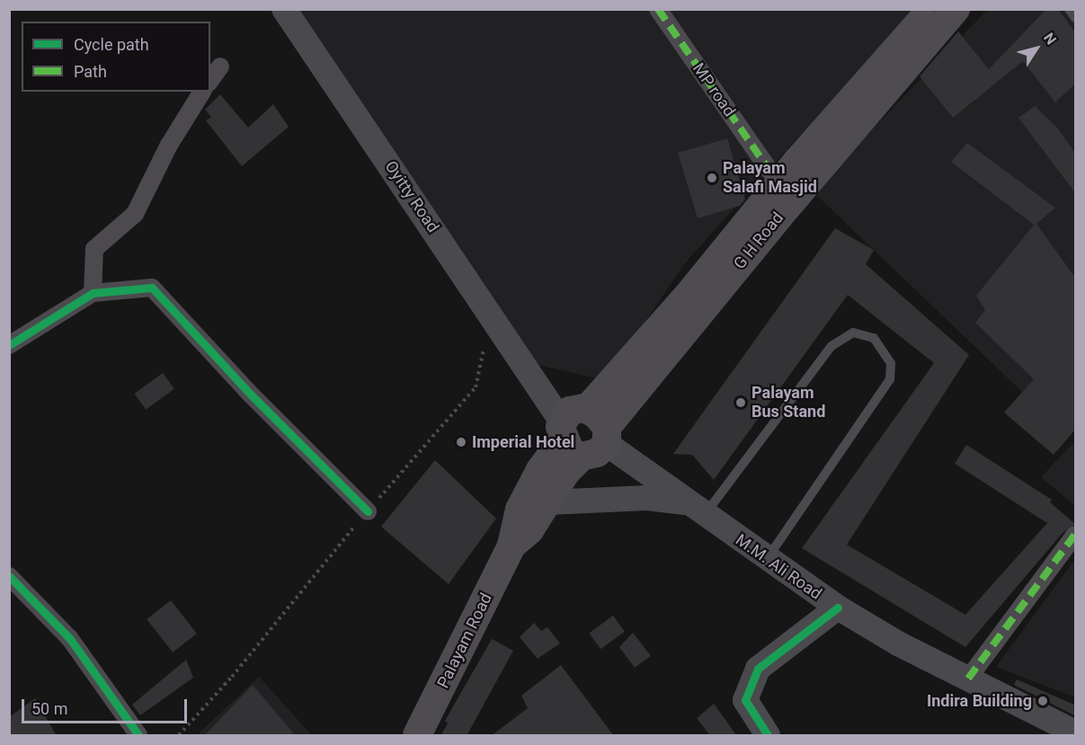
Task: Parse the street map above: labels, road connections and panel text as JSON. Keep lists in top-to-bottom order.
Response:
{
  "streets": {
    "main road": [
      "Oyitty Road",
      "G H Road",
      "M.M. Ali Road",
      "Palayam Road"
    ],
    "street": ["MP road"]
  },
  "crossings": [
    ["G H Road", "M.M. Ali Road"]
  ],
  "places": [
    "Palayam Salafi Masjid",
    "Palayam Bus Stand",
    "Imperial Hotel",
    "Indira Building"
  ],
  "legend": ["Cycle path", "Path"],
  "scale_bar": "50 m",
  "north": "top right"
}
